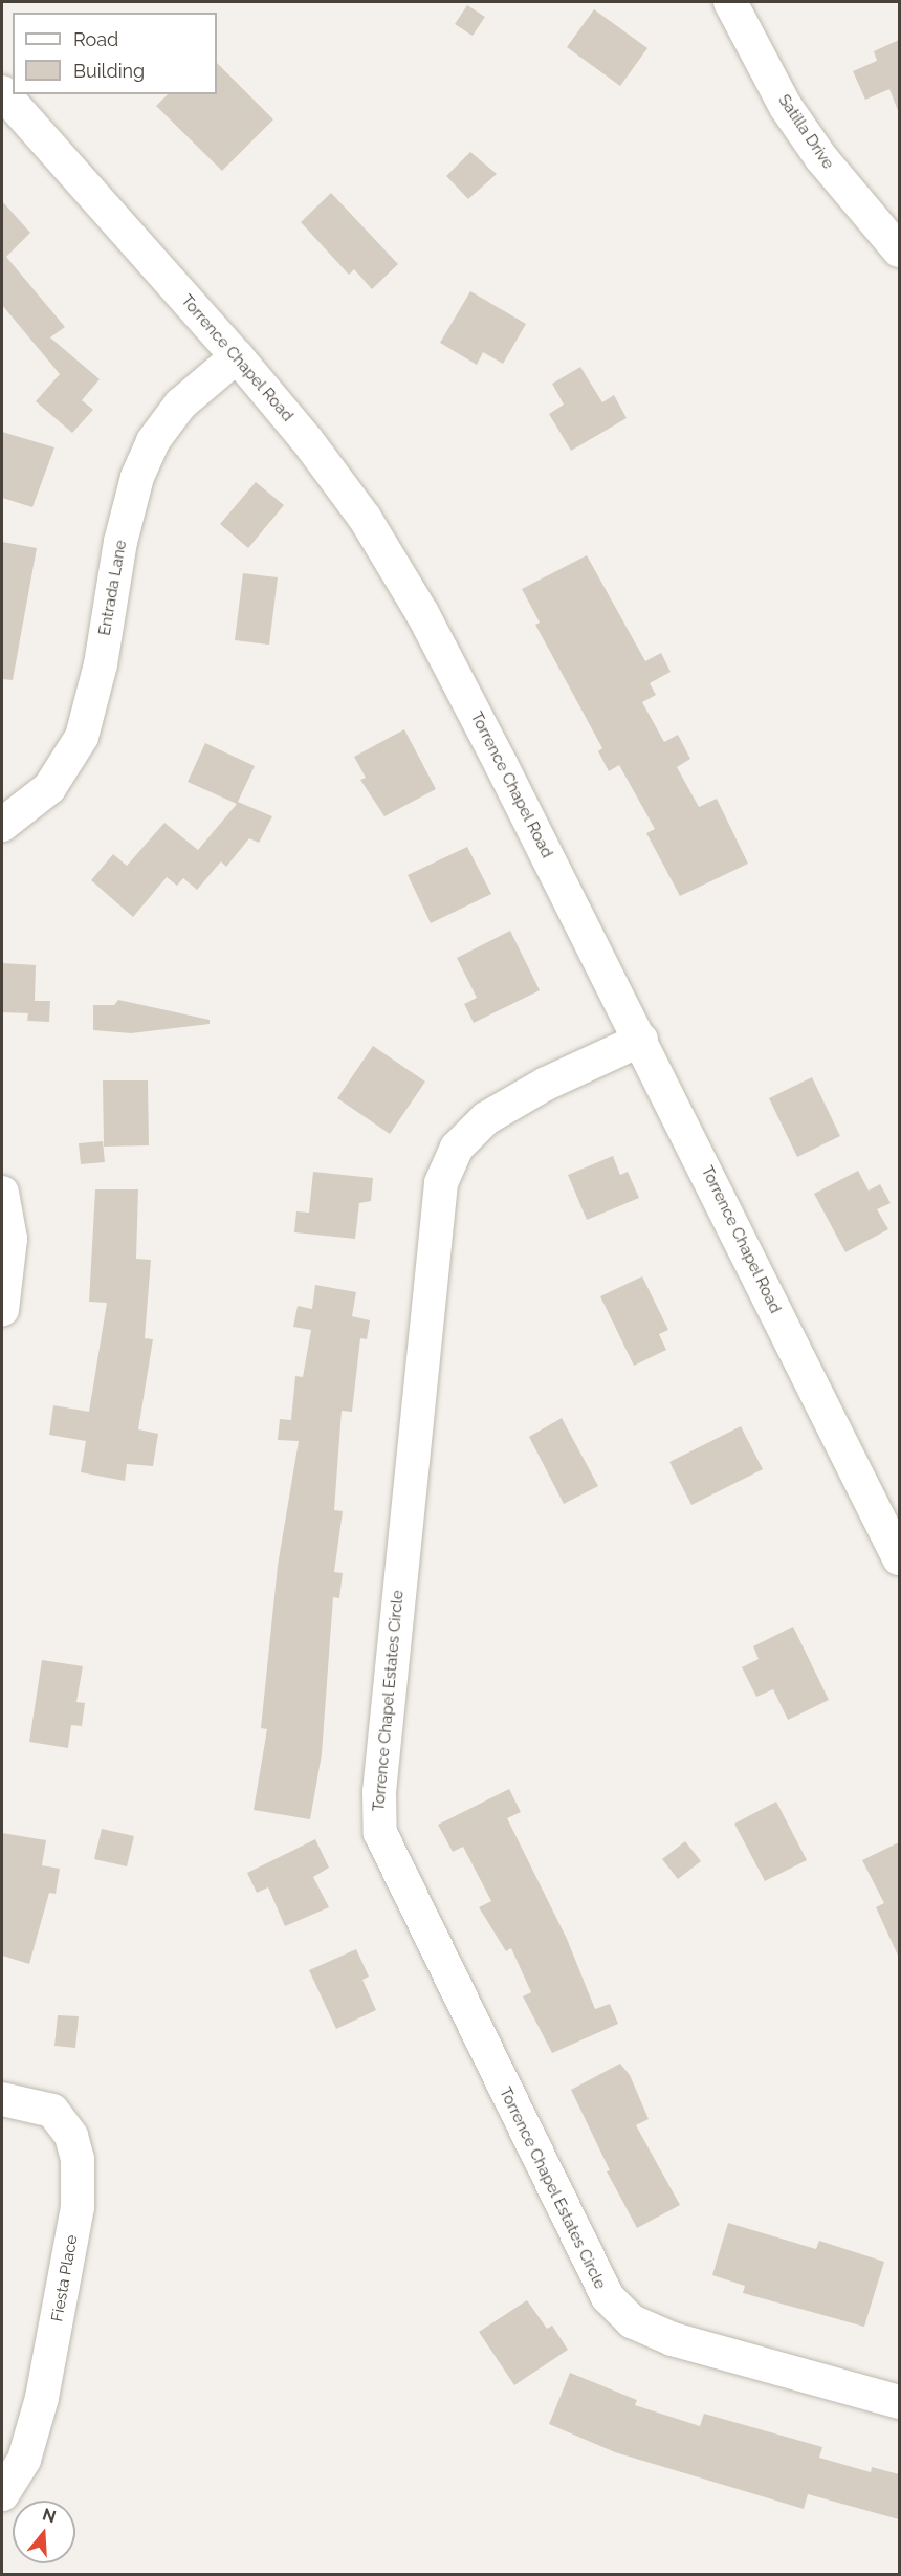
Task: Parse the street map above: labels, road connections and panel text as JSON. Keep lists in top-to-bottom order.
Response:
{
  "streets": {
    "street": [
      "Satilla Drive",
      "Torrence Chapel Road",
      "Entrada Lane",
      "Torrence Chapel Estates Circle",
      "Fiesta Place"
    ]
  },
  "crossings": [
    ["Torrence Chapel Road", "Entrada Lane"],
    ["Torrence Chapel Road", "Torrence Chapel Estates Circle"]
  ],
  "legend": ["Road", "Building"],
  "north": "top"
}
